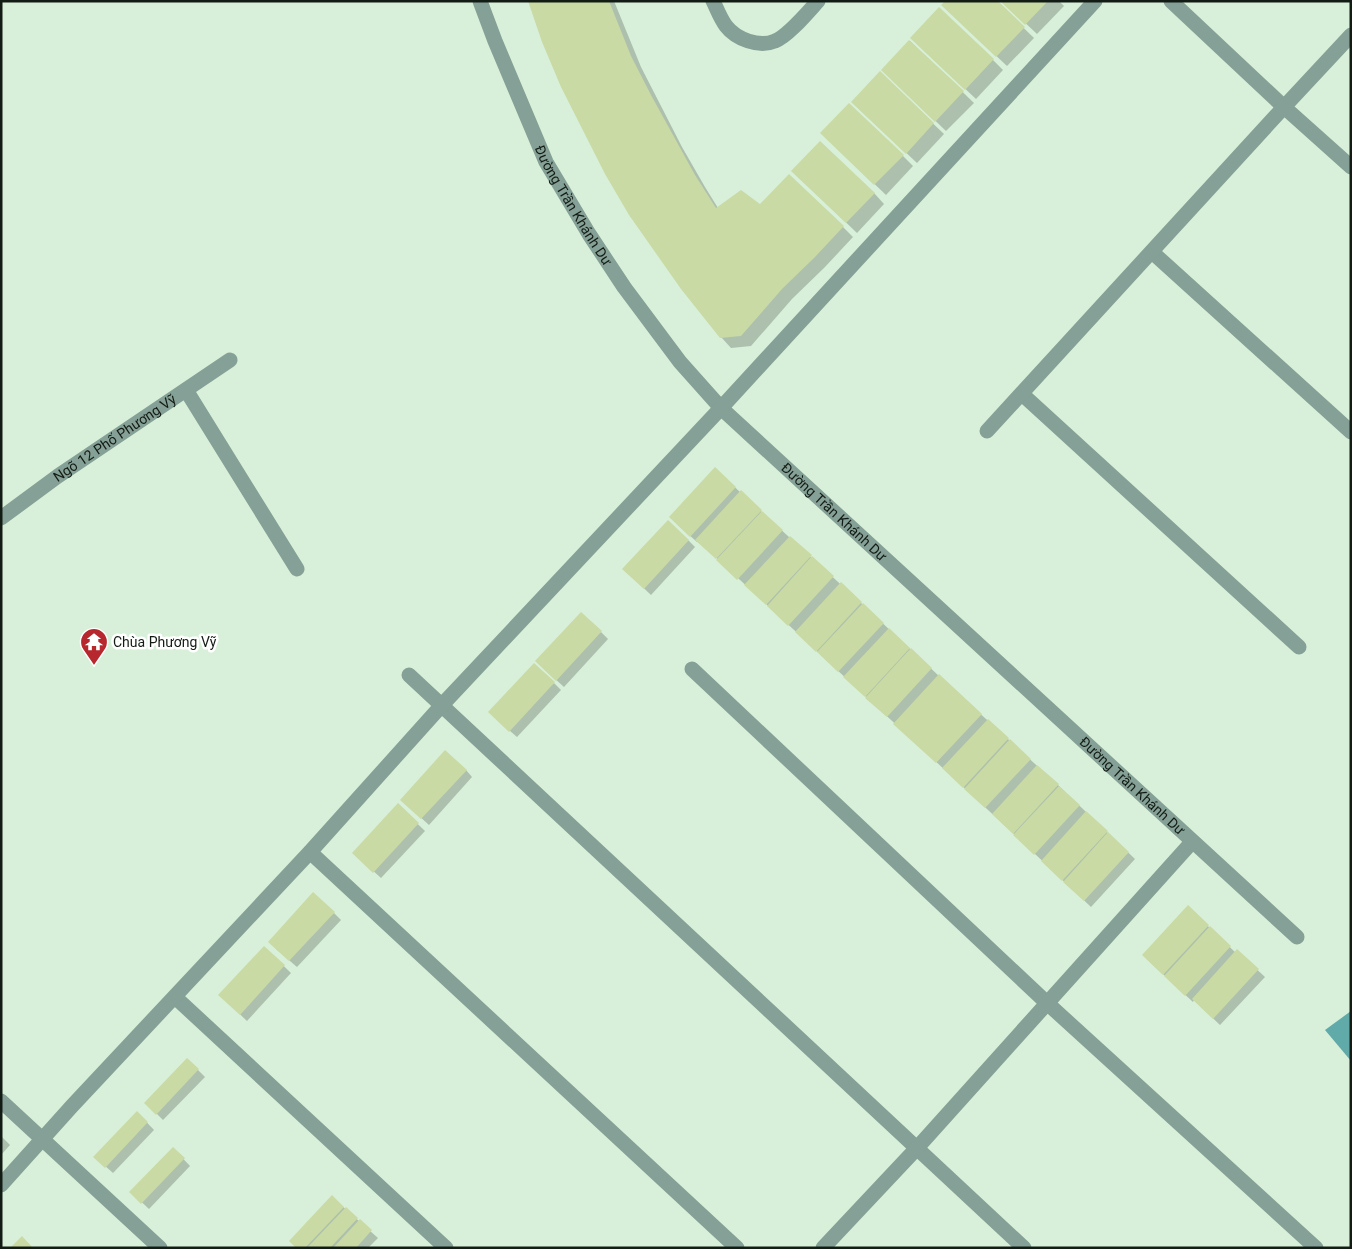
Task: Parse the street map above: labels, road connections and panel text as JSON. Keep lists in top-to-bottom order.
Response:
{
  "streets": {
    "street": ["Đường Trần Khánh Dư", "Ngõ 12 Phố Phương Vỹ"]
  },
  "places": {
    "temple": ["Chùa Phương Vỹ"]
  }
}
